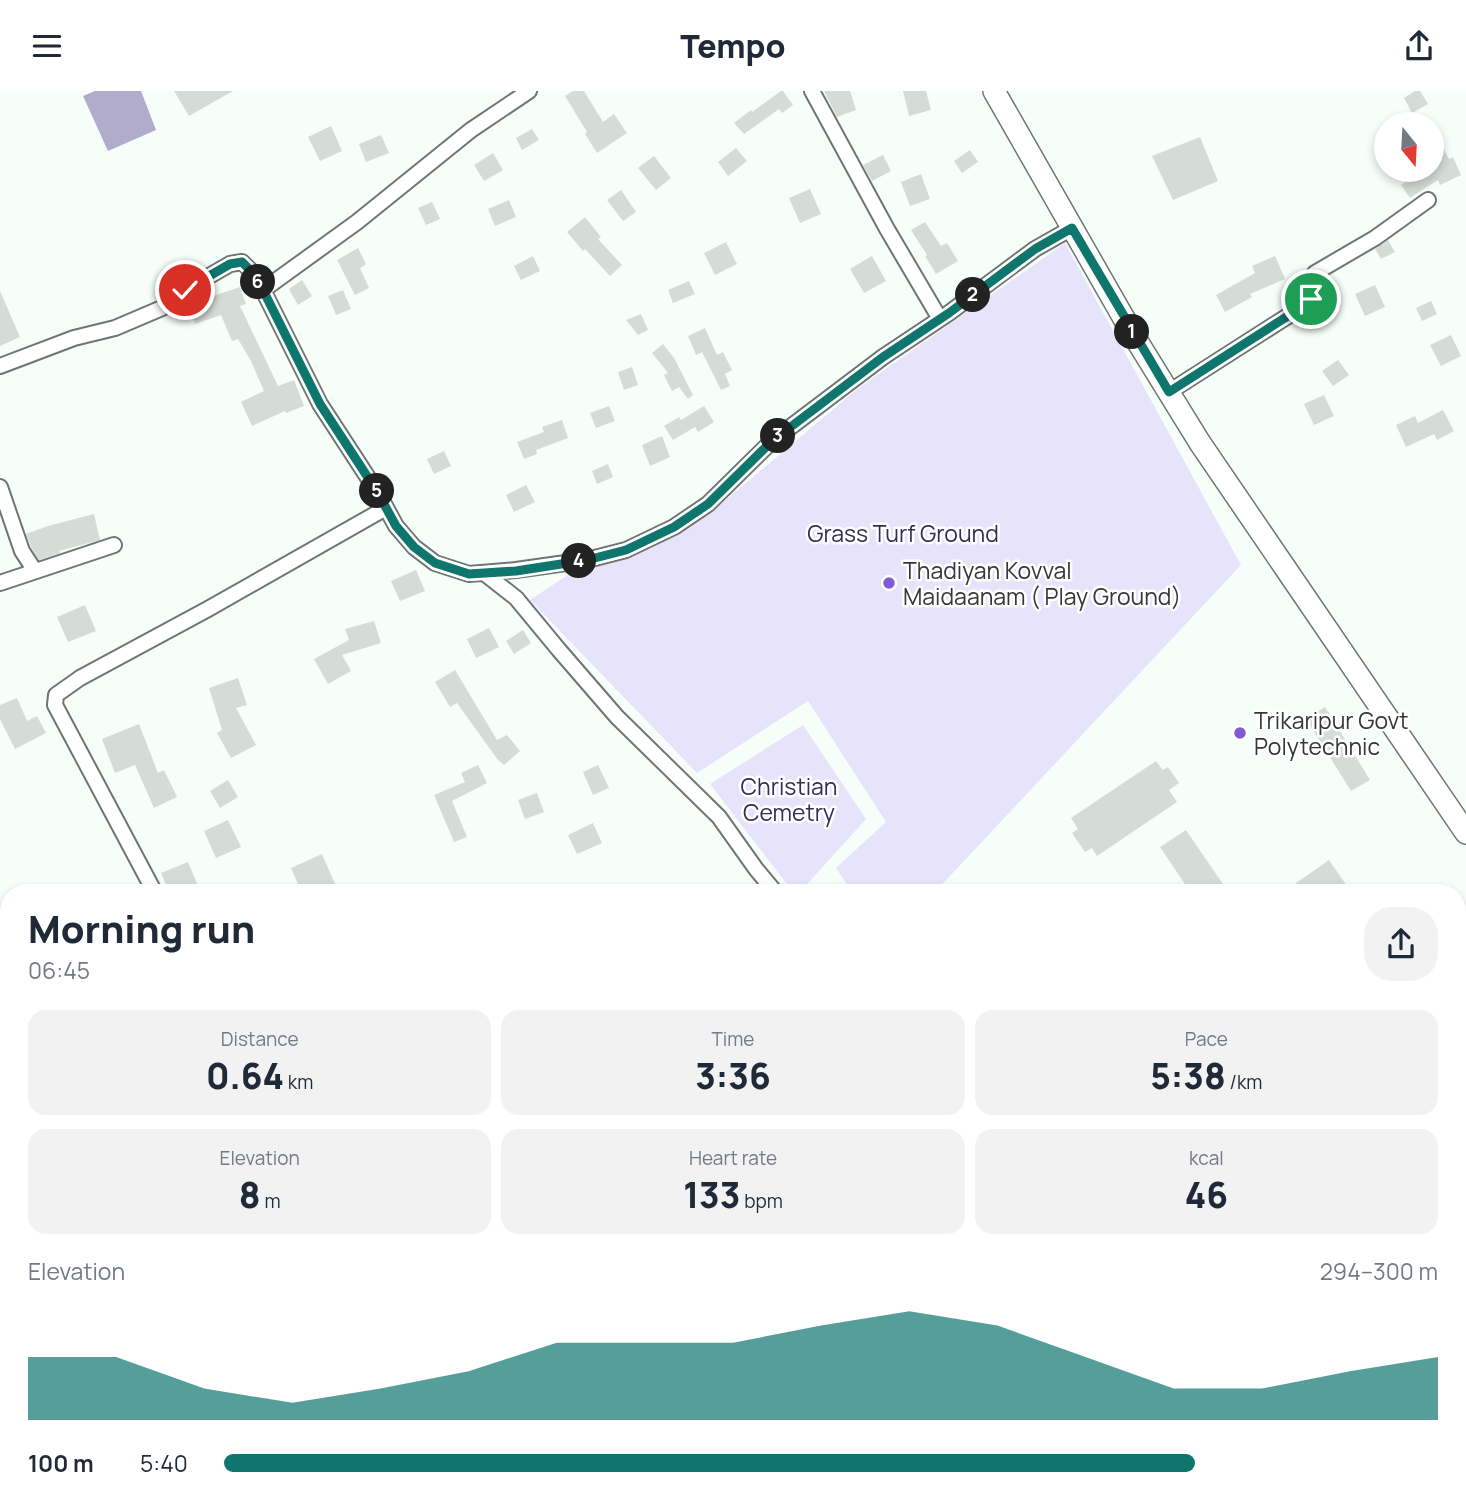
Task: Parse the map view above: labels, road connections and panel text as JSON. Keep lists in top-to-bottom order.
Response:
{
  "parks": ["Grass Turf Ground", "Christian Cemetry"],
  "places": ["Thadiyan Kovval Maidaanam ( Play Ground)", "Trikaripur Govt Polytechnic"],
  "north": "bottom",
  "page": {
    "header": "Tempo",
    "pins": [
      "6",
      "2",
      "1",
      "3",
      "5",
      "4"
    ],
    "heading": ["Morning run", "06:45"],
    "stats": [
      ["Distance", "0.64 km"],
      ["Time", "3:36"],
      ["Pace", "5:38 /km"],
      ["Elevation", "8 m"],
      ["Heart rate", "133 bpm"],
      ["kcal", "46"]
    ],
    "chart": ["Elevation", "294–300 m"],
    "list": [
      {
        "name": "100 m",
        "note": "5:40"
      }
    ]
  }
}
